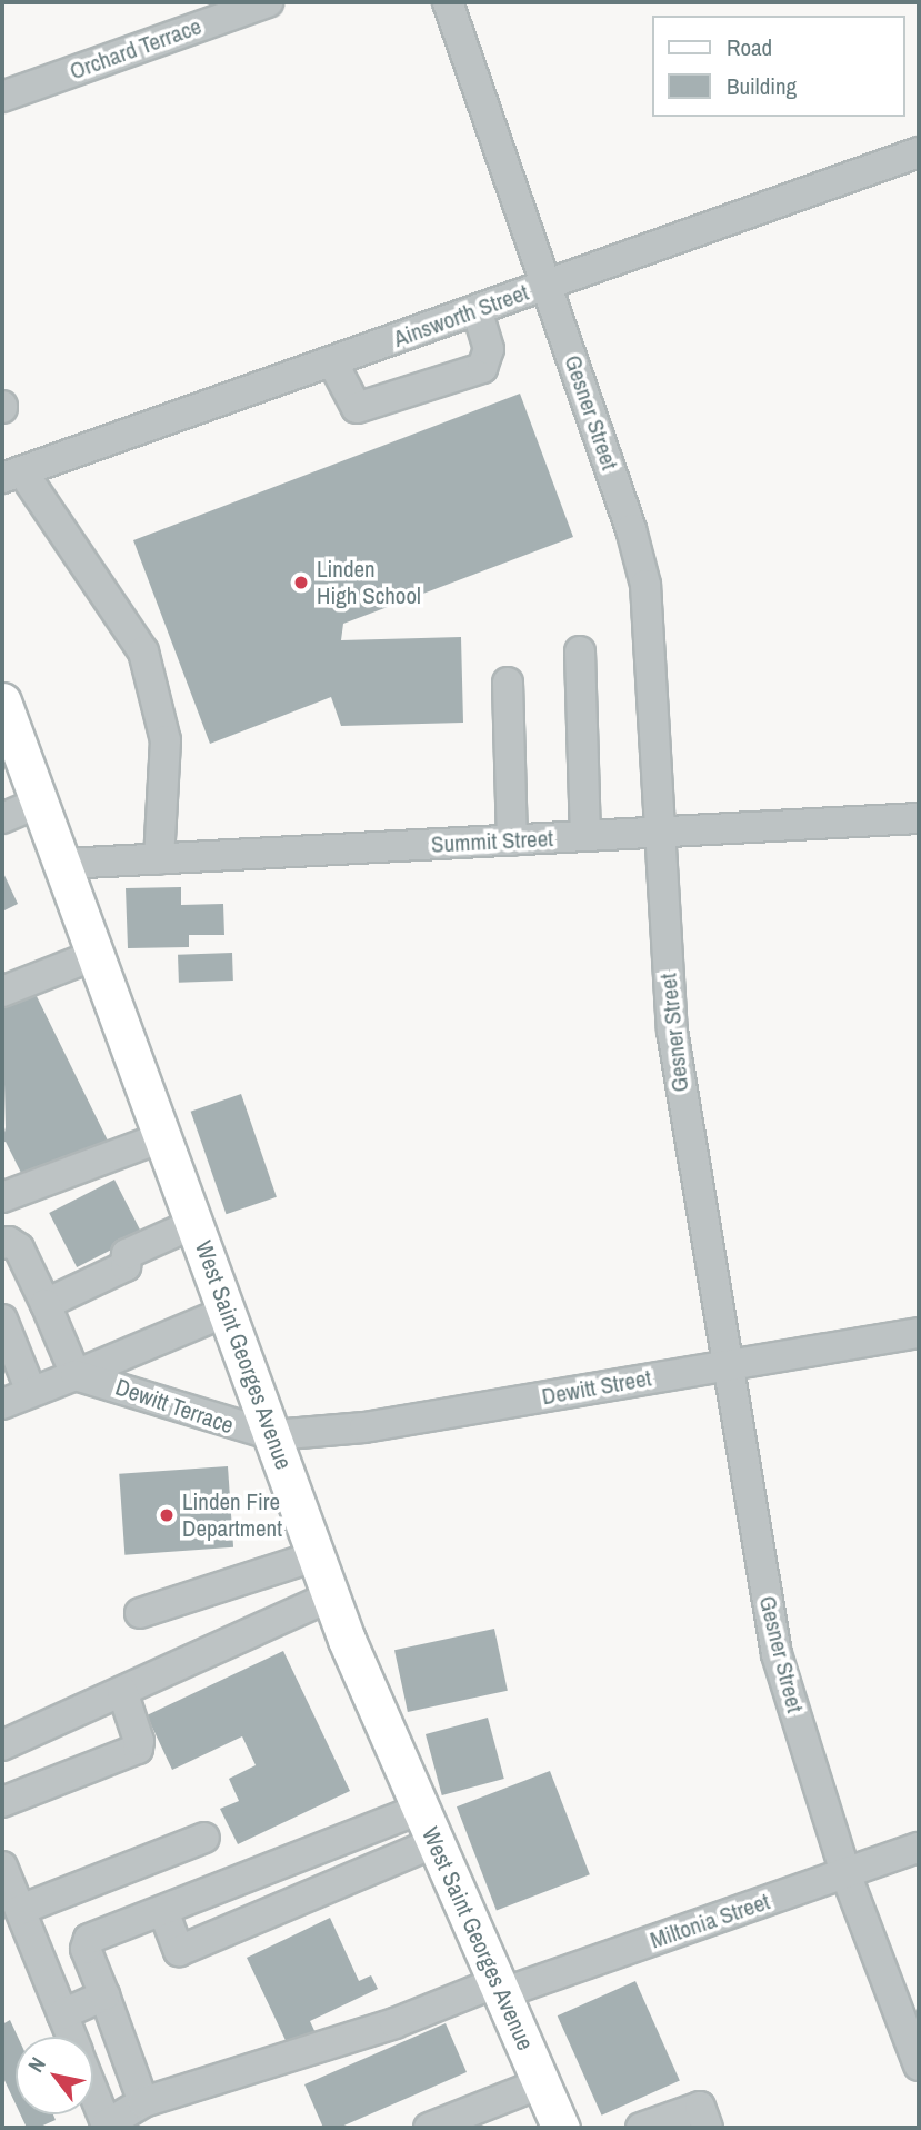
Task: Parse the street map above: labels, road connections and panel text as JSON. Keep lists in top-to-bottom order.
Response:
{
  "streets": {
    "main road": ["West Saint Georges Avenue"],
    "street": [
      "Orchard Terrace",
      "Ainsworth Street",
      "Gesner Street",
      "Summit Street",
      "Dewitt Street",
      "Dewitt Terrace",
      "Miltonia Street"
    ]
  },
  "crossings": [
    ["Ainsworth Street", "Gesner Street"],
    ["Gesner Street", "Summit Street"],
    ["Gesner Street", "Dewitt Street"],
    ["Gesner Street", "Miltonia Street"],
    ["Summit Street", "West Saint Georges Avenue"],
    ["West Saint Georges Avenue", "Dewitt Street"],
    ["West Saint Georges Avenue", "Dewitt Terrace"],
    ["West Saint Georges Avenue", "Miltonia Street"],
    ["Dewitt Street", "Dewitt Terrace"]
  ],
  "places": ["Linden High School", "Linden Fire Department"],
  "legend": ["Road", "Building"],
  "north": "top left"
}
